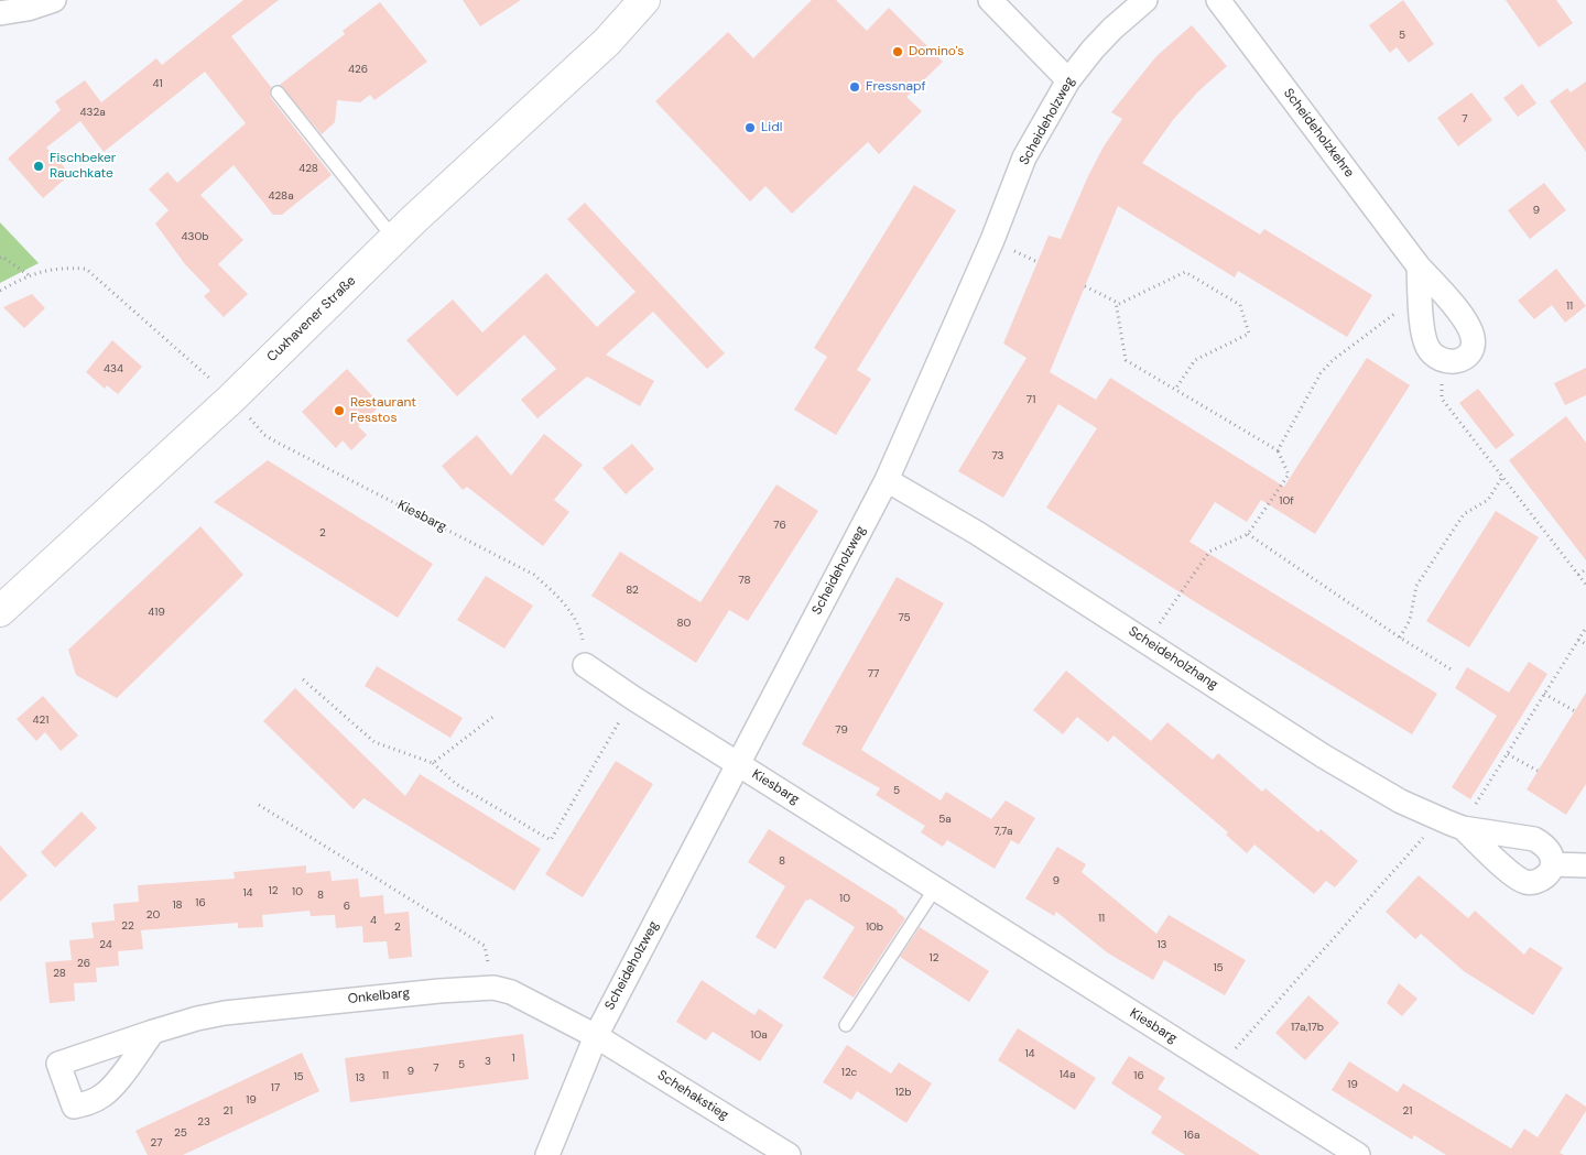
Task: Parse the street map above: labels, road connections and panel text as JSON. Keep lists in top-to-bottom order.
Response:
{
  "streets": {
    "main road": ["Cuxhavener Straße"],
    "street": [
      "Scheideholzweg",
      "Scheideholzkehre",
      "Kiesbarg",
      "Scheideholzhang",
      "Onkelbarg",
      "Schehakstieg"
    ]
  },
  "crossings": [
    ["Scheideholzweg", "Kiesbarg"],
    ["Scheideholzweg", "Scheideholzhang"],
    ["Scheideholzweg", "Onkelbarg"],
    ["Scheideholzweg", "Schehakstieg"],
    ["Cuxhavener Straße", "Kiesbarg"],
    ["Onkelbarg", "Schehakstieg"]
  ],
  "places": [
    "Domino's",
    "Fressnapf",
    "Lidl",
    "Fischbeker Rauchkate",
    "Restaurant Fesstos"
  ],
  "house_numbers": [
    "5",
    "426",
    "41",
    "432a",
    "7",
    "428",
    "428a",
    "9",
    "430b",
    "11",
    "434",
    "71",
    "73",
    "10f",
    "76",
    "2",
    "78",
    "82",
    "419",
    "75",
    "80",
    "77",
    "421",
    "79",
    "5",
    "5a",
    "7,7a",
    "8",
    "9",
    "12",
    "10",
    "14",
    "8",
    "10",
    "16",
    "18",
    "6",
    "20",
    "11",
    "4",
    "22",
    "2",
    "10b",
    "24",
    "13",
    "12",
    "26",
    "15",
    "28",
    "17a,17b",
    "10a",
    "14",
    "1",
    "3",
    "5",
    "7",
    "9",
    "12c",
    "14a",
    "11",
    "16",
    "15",
    "13",
    "19",
    "17",
    "12b",
    "19",
    "21",
    "21",
    "23",
    "25",
    "16a",
    "27"
  ]
}
